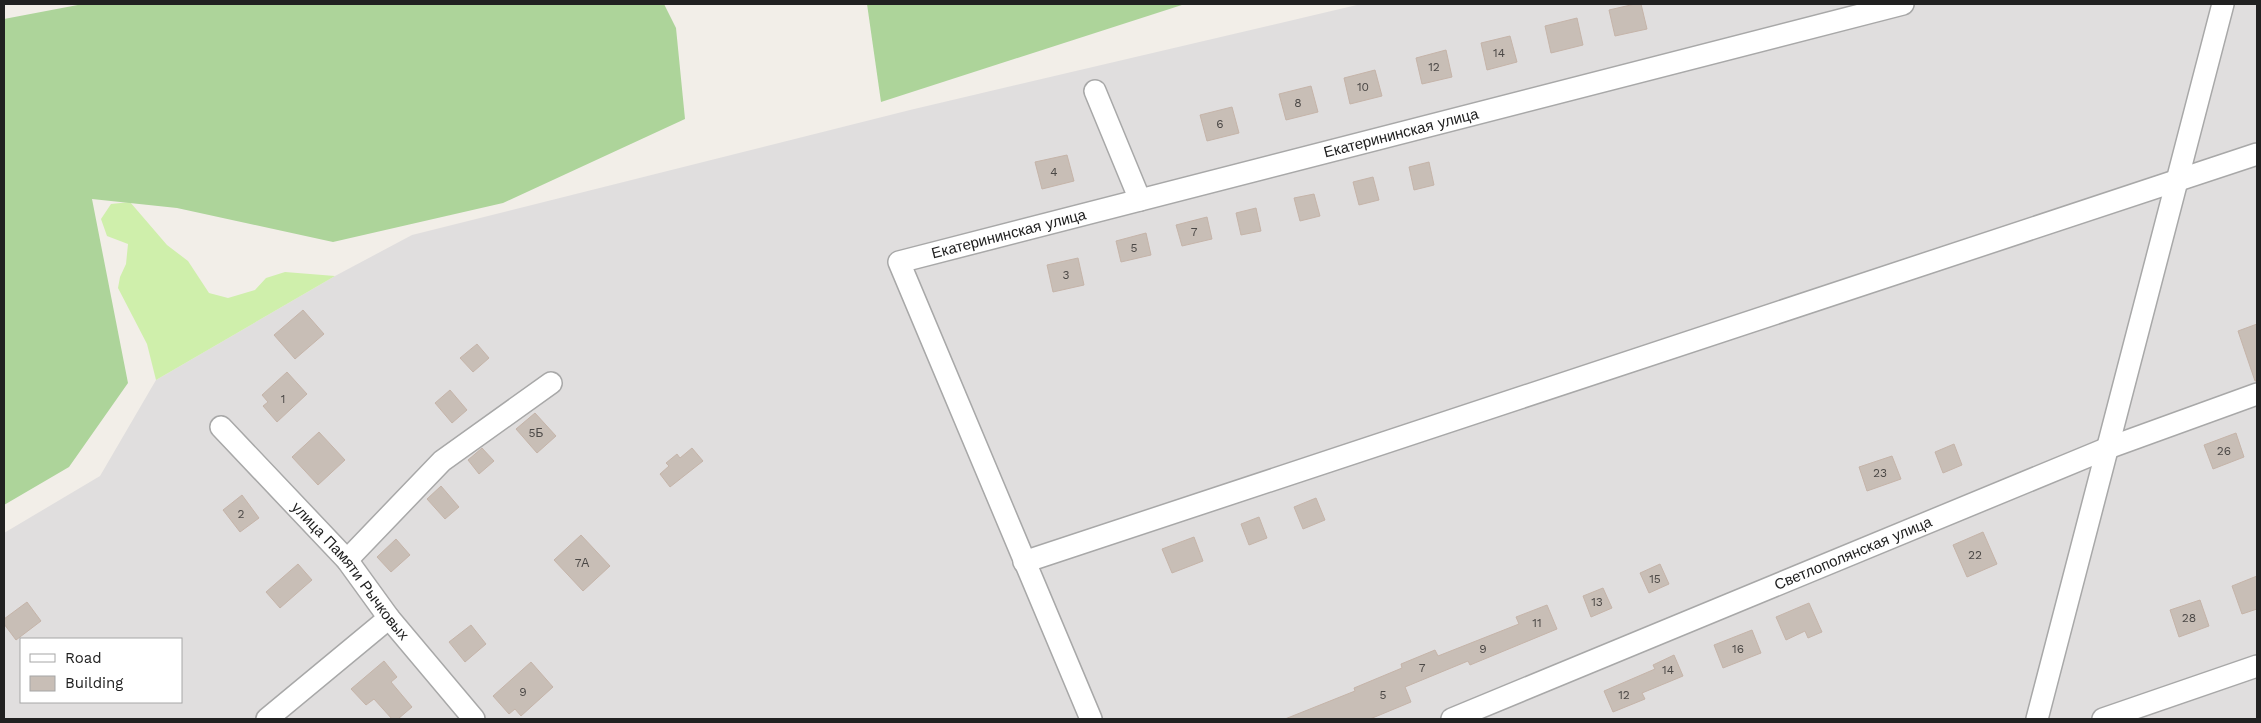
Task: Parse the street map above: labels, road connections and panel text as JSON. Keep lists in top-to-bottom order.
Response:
{
  "streets": {
    "street": ["Екатерининская улица", "Светлополянская улица", "улица Памяти Рычковых"]
  },
  "house_numbers": [
    "14",
    "12",
    "10",
    "8",
    "6",
    "4",
    "7",
    "5",
    "3",
    "1",
    "5Б",
    "26",
    "23",
    "2",
    "22",
    "7А",
    "15",
    "13",
    "28",
    "11",
    "9",
    "16",
    "7",
    "14",
    "9",
    "5",
    "12"
  ],
  "legend": ["Road", "Building"]
}
